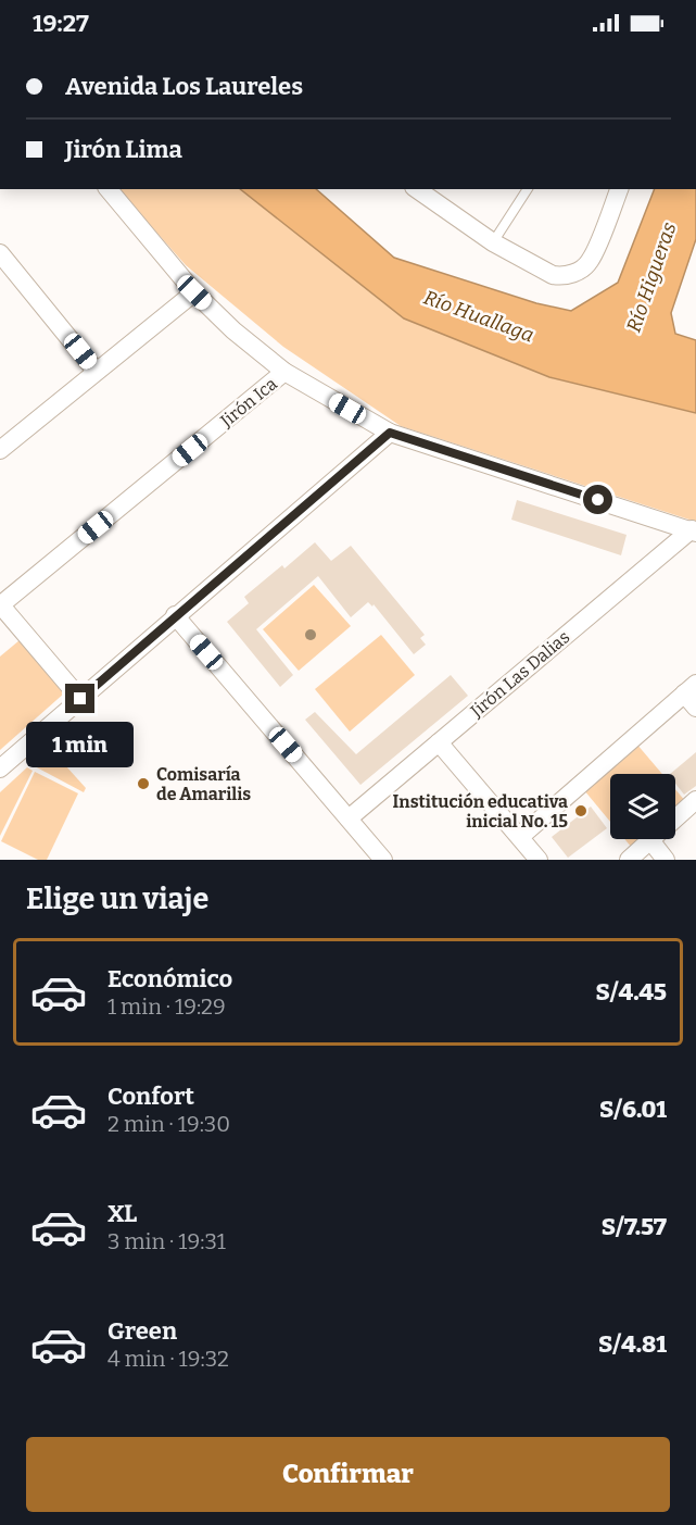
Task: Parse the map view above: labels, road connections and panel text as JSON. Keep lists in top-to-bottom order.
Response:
{
  "streets": {
    "street": ["Jirón Ica", "Jirón Las Dalias"]
  },
  "water": ["Río Higueras", "Río Huallaga"],
  "places": ["Comisaría de Amarilis", "Institución educativa inicial No. 15"],
  "page": {
    "status": "19:27",
    "banner": ["Avenida Los Laureles", "Jirón Lima"],
    "bubble": "1 min",
    "heading": "Elige un viaje",
    "list": [
      {
        "name": "Económico",
        "note": "1 min · 19:29",
        "value": "S/4.45"
      },
      {
        "name": "Confort",
        "note": "2 min · 19:30",
        "value": "S/6.01"
      },
      {
        "name": "XL",
        "note": "3 min · 19:31",
        "value": "S/7.57"
      },
      {
        "name": "Green",
        "note": "4 min · 19:32",
        "value": "S/4.81"
      }
    ],
    "buttons": "Confirmar"
  }
}
